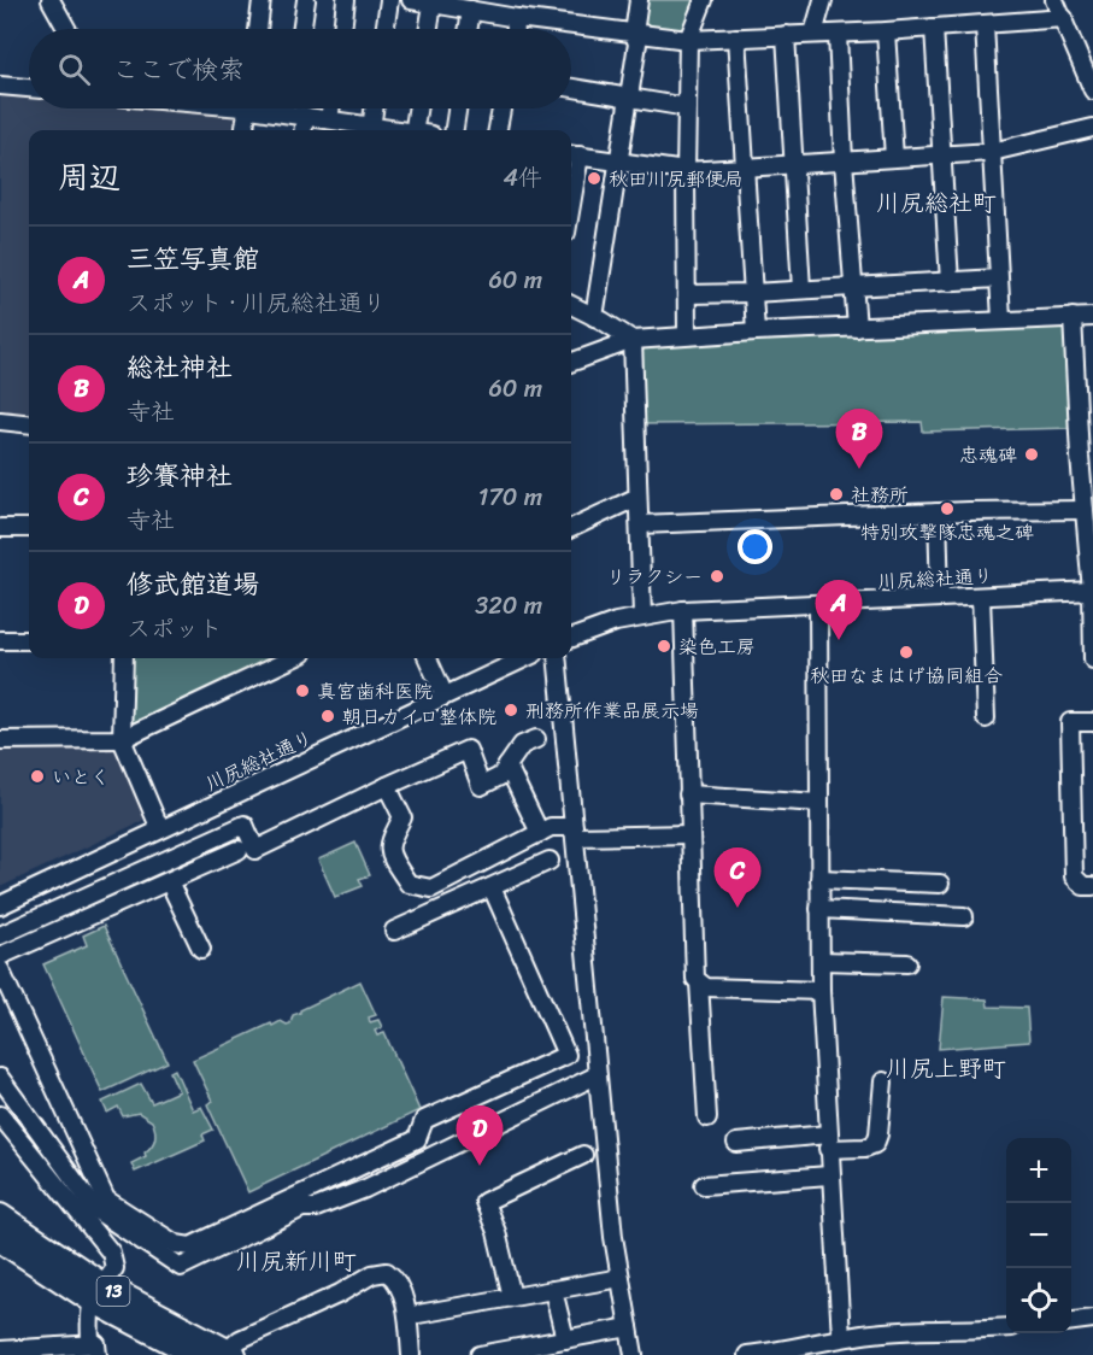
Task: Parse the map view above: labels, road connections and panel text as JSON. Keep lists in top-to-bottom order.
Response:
{
  "streets": {
    "highway": ["13"],
    "street": ["川尻総社通り"]
  },
  "districts": ["川尻総社町", "川尻上野町", "川尻新川町"],
  "places": [
    "秋田川尻郵便局",
    "忠魂碑",
    "社務所",
    "特別攻撃隊忠魂之碑",
    "リラクシー",
    "染色工房",
    "秋田なまはげ協同組合",
    "真宮歯科医院",
    "刑務所作業品展示場",
    "朝日カイロ整体院",
    "いとく"
  ],
  "page": {
    "search": "ここで検索",
    "heading": ["周辺", "4件"],
    "list": [
      {
        "mark": "A",
        "name": "三笠写真館",
        "note": "スポット · 川尻総社通り",
        "value": "60 m"
      },
      {
        "mark": "B",
        "name": "総社神社",
        "note": "寺社",
        "value": "60 m"
      },
      {
        "mark": "C",
        "name": "珍賽神社",
        "note": "寺社",
        "value": "170 m"
      },
      {
        "mark": "D",
        "name": "修武館道場",
        "note": "スポット",
        "value": "320 m"
      }
    ],
    "pins": [
      "B",
      "A",
      "C",
      "D"
    ],
    "map_buttons": ["+", "−"]
  }
}
